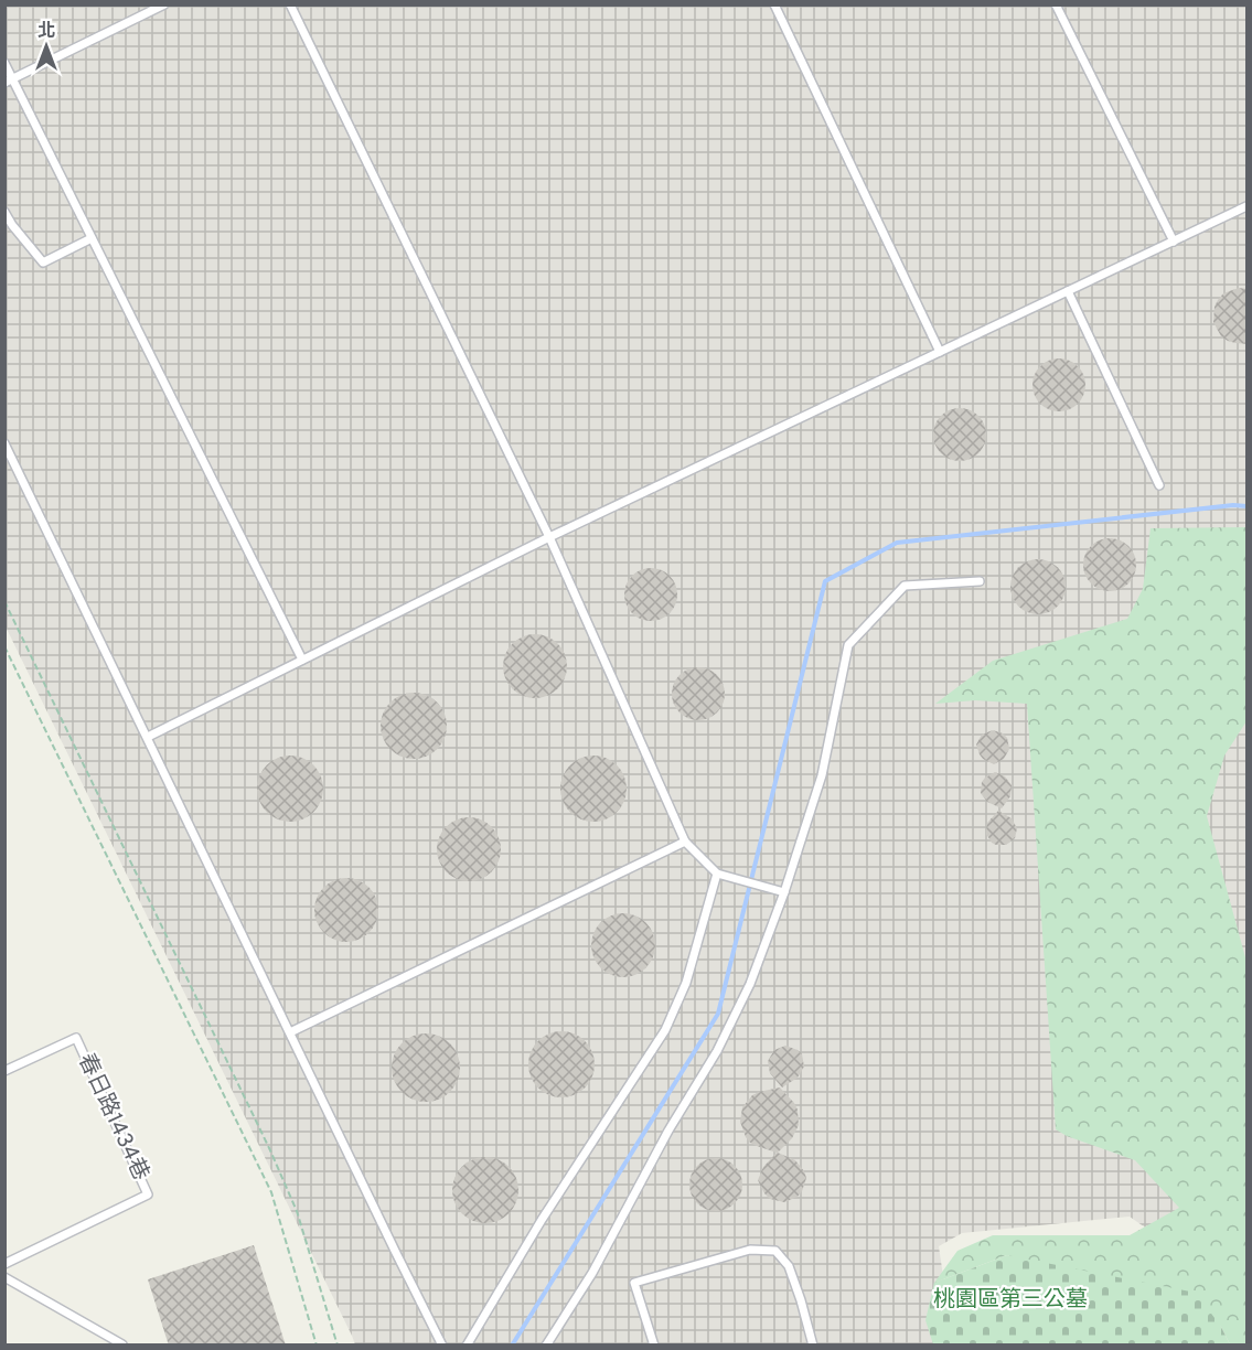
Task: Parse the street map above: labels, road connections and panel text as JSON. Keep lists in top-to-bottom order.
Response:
{
  "streets": {
    "lane": ["春日路1434巷"]
  },
  "parks": ["桃園區第三公墓"],
  "north": "top"
}
